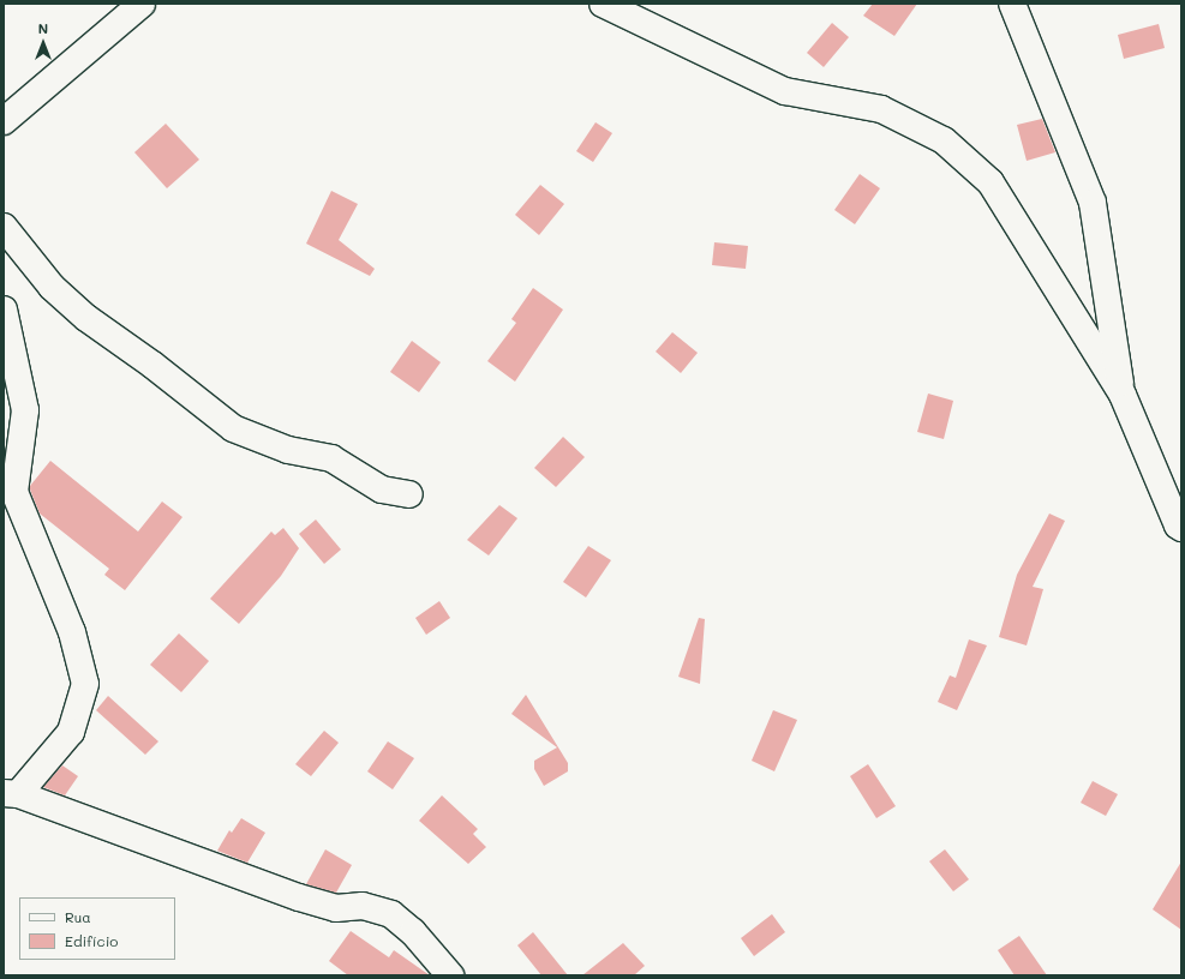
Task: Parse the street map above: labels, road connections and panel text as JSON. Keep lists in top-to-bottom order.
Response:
{
  "legend": ["Rua", "Edifício"],
  "north": "top"
}
